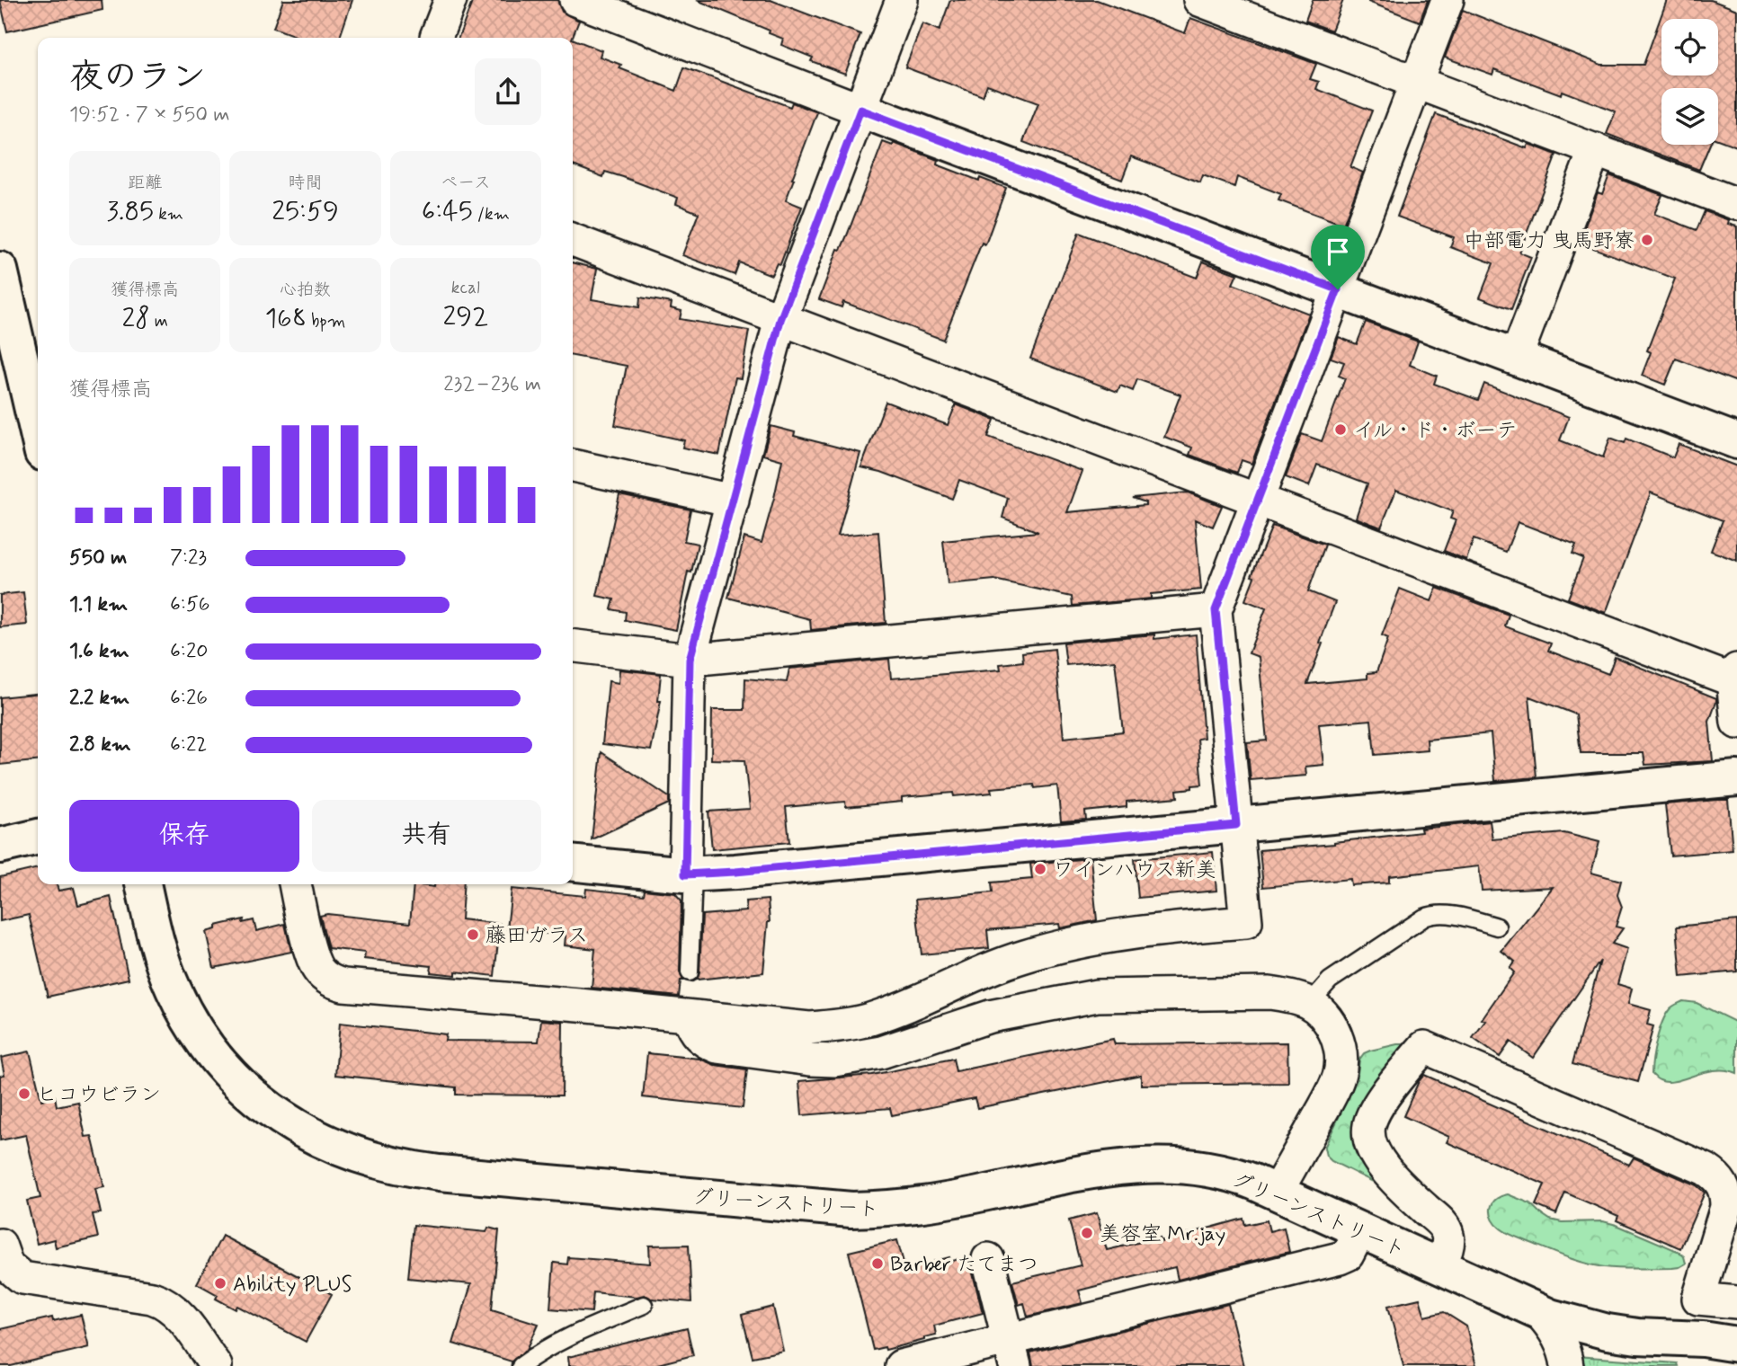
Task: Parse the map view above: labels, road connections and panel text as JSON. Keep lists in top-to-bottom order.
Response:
{
  "streets": {
    "street": ["グリーンストリート"]
  },
  "places": [
    "中部電力 曳馬野寮",
    "イル・ド・ボーテ",
    "ワインハウス新美",
    "藤田ガラス",
    "ヒコウビラン",
    "美容室 Mr.jay",
    "Barber たてまつ",
    "Ability PLUS"
  ],
  "page": {
    "heading": ["夜のラン", "19:52 · 7 × 550 m"],
    "stats": [
      ["距離", "3.85 km"],
      ["時間", "25:59"],
      ["ペース", "6:45 /km"],
      ["獲得標高", "28 m"],
      ["心拍数", "168 bpm"],
      ["kcal", "292"]
    ],
    "chart": ["獲得標高", "232–236 m"],
    "list": [
      {
        "name": "550 m",
        "note": "7:23"
      },
      {
        "name": "1.1 km",
        "note": "6:56"
      },
      {
        "name": "1.6 km",
        "note": "6:20"
      },
      {
        "name": "2.2 km",
        "note": "6:26"
      },
      {
        "name": "2.8 km",
        "note": "6:22"
      }
    ],
    "buttons": ["保存", "共有"]
  }
}
